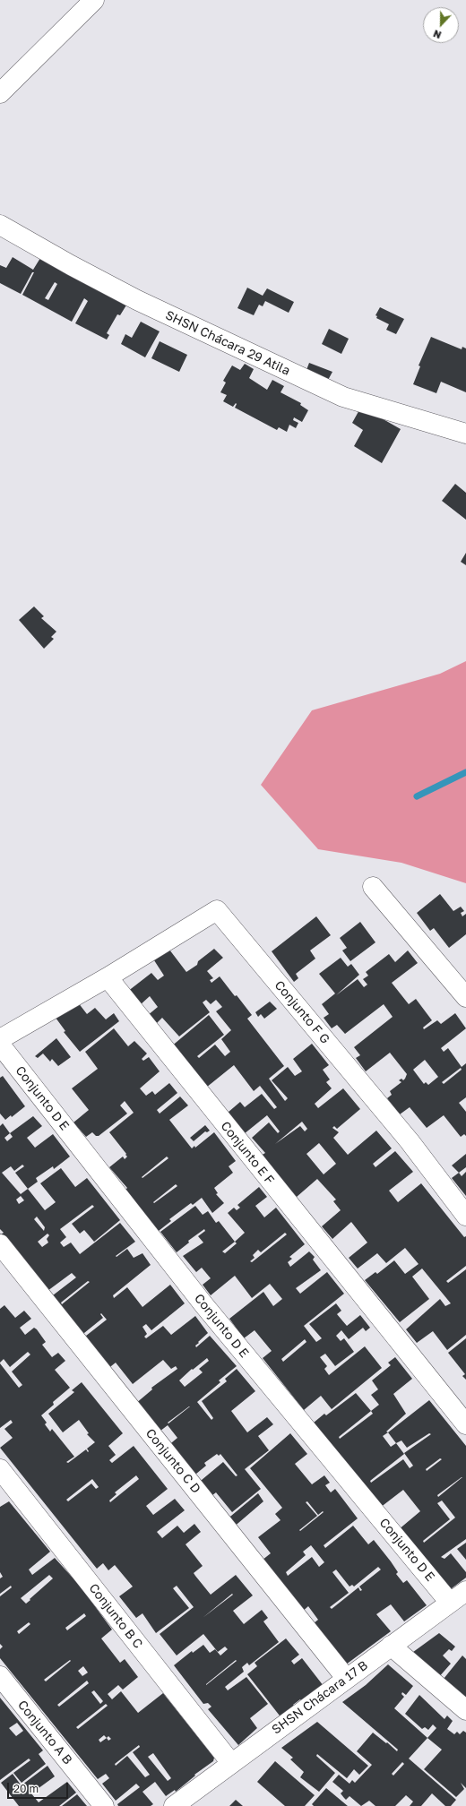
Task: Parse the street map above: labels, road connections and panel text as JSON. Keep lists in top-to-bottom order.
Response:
{
  "streets": {
    "street": [
      "SHSN Chácara 29 Atila",
      "Conjunto F G",
      "Conjunto D E",
      "Conjunto E F",
      "Conjunto C D",
      "Conjunto B C",
      "SHSN Chácara 17 B",
      "Conjunto A B"
    ]
  },
  "crossings": [
    ["Conjunto F G", "Conjunto E F"],
    ["Conjunto D E", "SHSN Chácara 17 B"],
    ["Conjunto C D", "SHSN Chácara 17 B"],
    ["Conjunto B C", "SHSN Chácara 17 B"]
  ],
  "scale_bar": "20 m",
  "north": "bottom"
}
